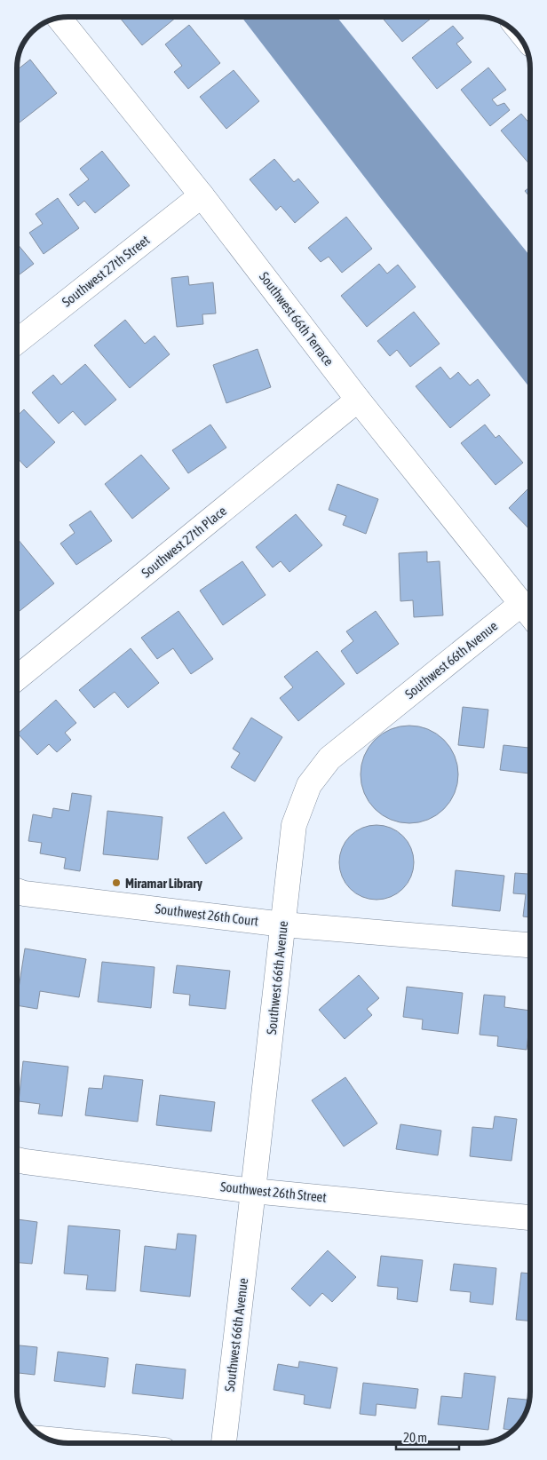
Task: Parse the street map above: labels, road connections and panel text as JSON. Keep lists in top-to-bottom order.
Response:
{
  "streets": {
    "street": [
      "Southwest 27th Street",
      "Southwest 66th Terrace",
      "Southwest 27th Place",
      "Southwest 66th Avenue",
      "Southwest 26th Court",
      "Southwest 26th Street"
    ]
  },
  "crossings": [
    ["Southwest 27th Street", "Southwest 66th Terrace"],
    ["Southwest 66th Terrace", "Southwest 27th Place"],
    ["Southwest 66th Terrace", "Southwest 66th Avenue"],
    ["Southwest 66th Avenue", "Southwest 26th Court"],
    ["Southwest 66th Avenue", "Southwest 26th Street"]
  ],
  "places": ["Miramar Library"],
  "scale_bar": "20 m"
}
